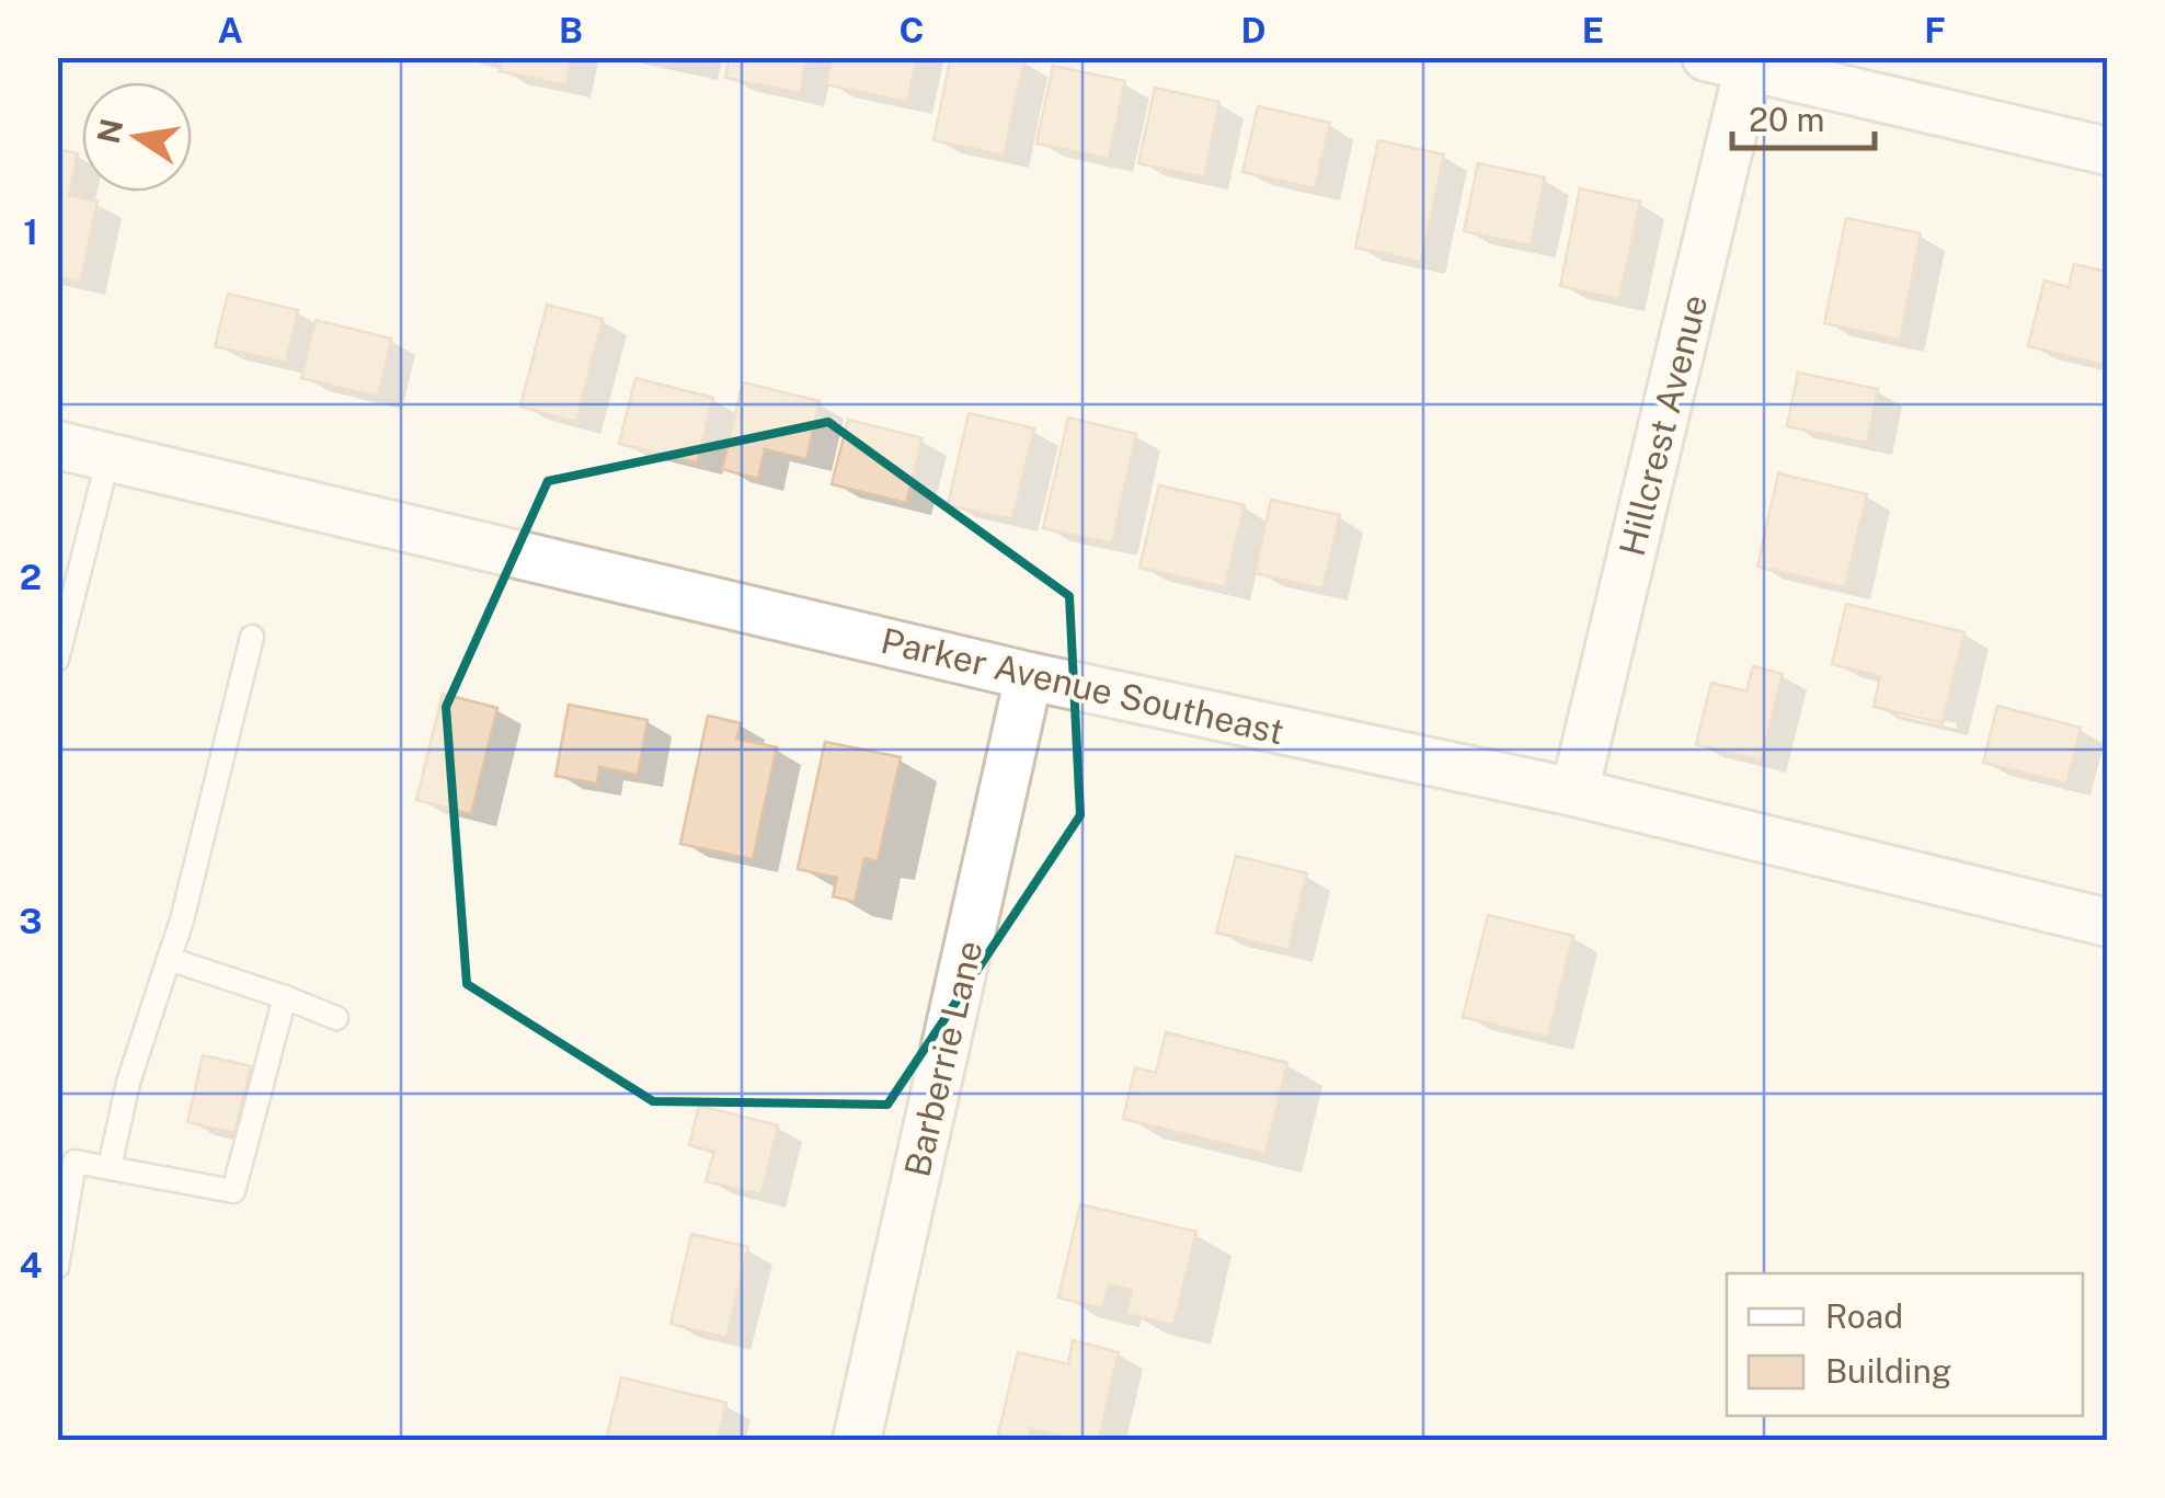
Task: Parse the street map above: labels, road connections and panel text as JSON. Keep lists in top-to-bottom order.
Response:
{
  "streets": {
    "street": ["Hillcrest Avenue", "Parker Avenue Southeast", "Barberrie Lane"]
  },
  "crossings": [
    ["Hillcrest Avenue", "Parker Avenue Southeast"],
    ["Parker Avenue Southeast", "Barberrie Lane"]
  ],
  "legend": ["Road", "Building"],
  "scale_bar": "20 m",
  "north": "left",
  "grid": {
    "columns": [
      "A",
      "B",
      "C",
      "D",
      "E",
      "F"
    ],
    "rows": [
      "1",
      "2",
      "3",
      "4"
    ]
  }
}
